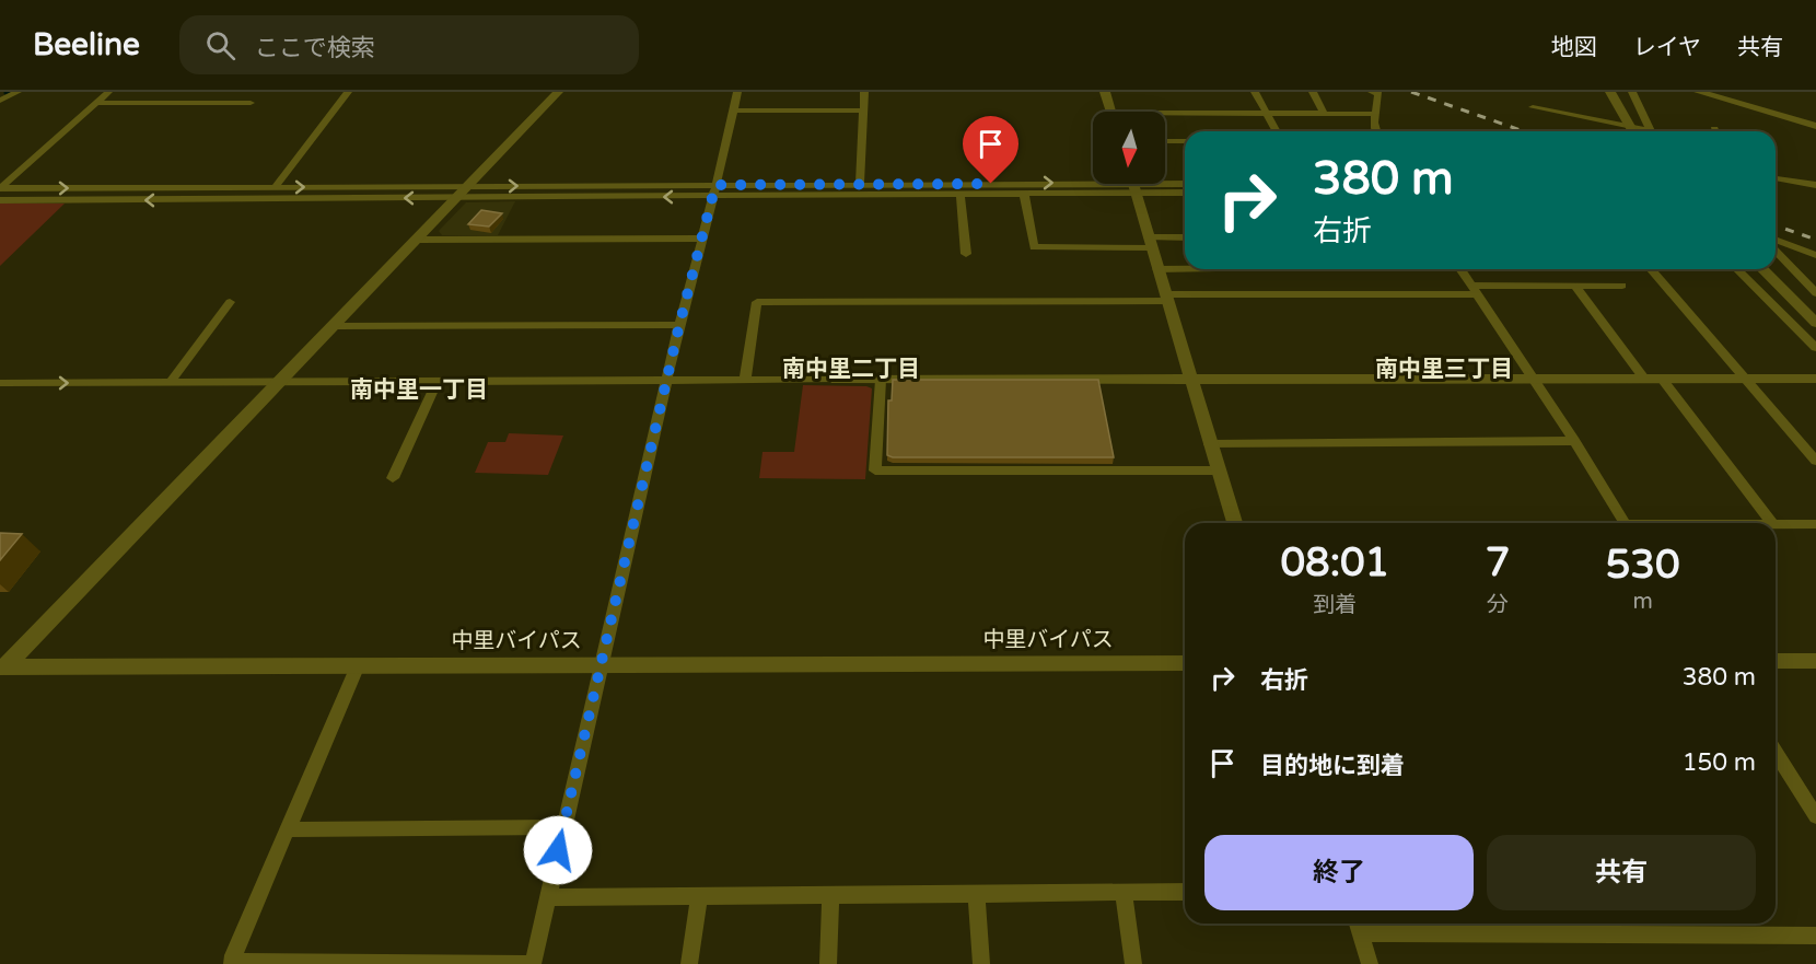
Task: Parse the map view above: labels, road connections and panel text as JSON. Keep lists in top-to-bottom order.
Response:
{
  "streets": {
    "street": ["中里バイパス"]
  },
  "districts": ["南中里二丁目", "南中里三丁目", "南中里一丁目"],
  "north": "bottom",
  "page": {
    "header": "Beeline",
    "search": "ここで検索",
    "nav": ["地図", "レイヤ", "共有"],
    "turn": ["380 m", "右折"],
    "eta": [
      "08:01",
      "到着",
      "7",
      "分",
      "530",
      "m"
    ],
    "list": [
      {
        "name": "右折",
        "value": "380 m"
      },
      {
        "name": "目的地に到着",
        "value": "150 m"
      }
    ],
    "buttons": ["終了", "共有"]
  }
}
